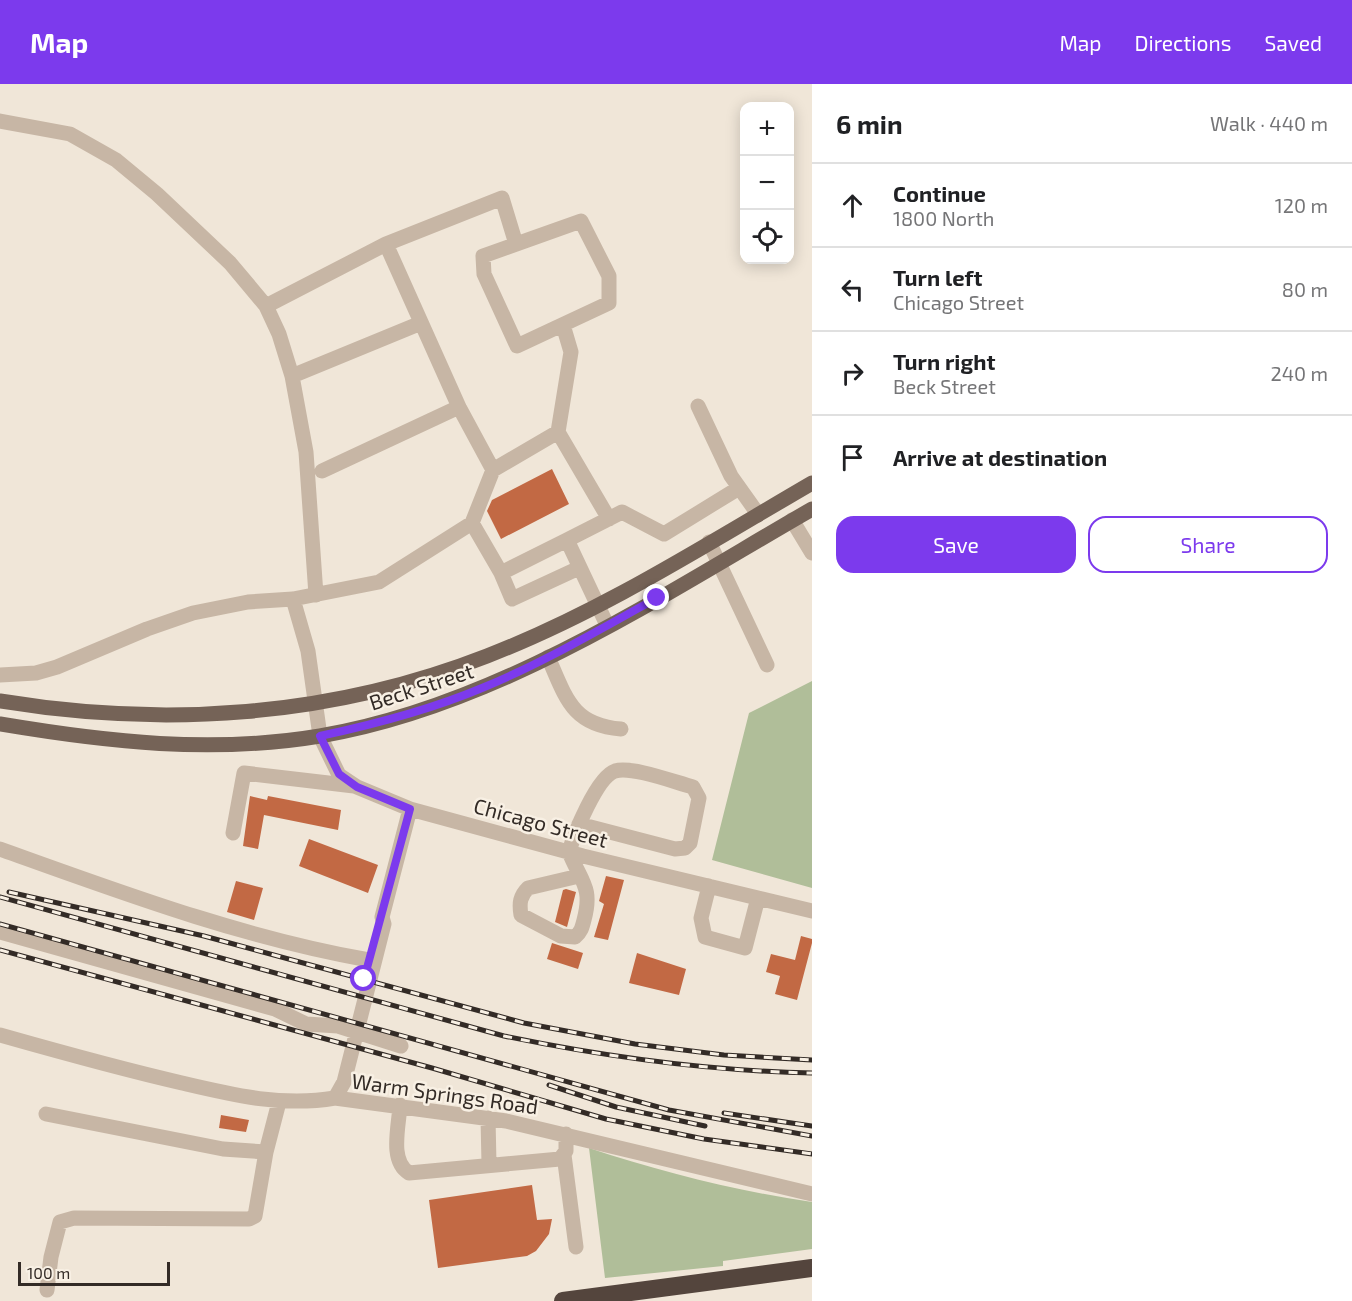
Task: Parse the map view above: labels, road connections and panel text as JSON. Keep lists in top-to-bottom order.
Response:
{
  "streets": {
    "main road": ["Beck Street"],
    "street": ["Chicago Street", "Warm Springs Road"]
  },
  "crossings": [
    ["Beck Street", "Chicago Street"]
  ],
  "scale_bar": "100 m",
  "page": {
    "header": "Map",
    "nav": ["Map", "Directions", "Saved"],
    "heading": ["6 min", "Walk · 440 m"],
    "map_buttons": ["+", "−"],
    "list": [
      ["Continue", "1800 North", "120 m"],
      ["Turn left", "Chicago Street", "80 m"],
      ["Turn right", "Beck Street", "240 m"],
      "Arrive at destination"
    ],
    "buttons": ["Save", "Share"],
    "scale": "100 m"
  }
}
